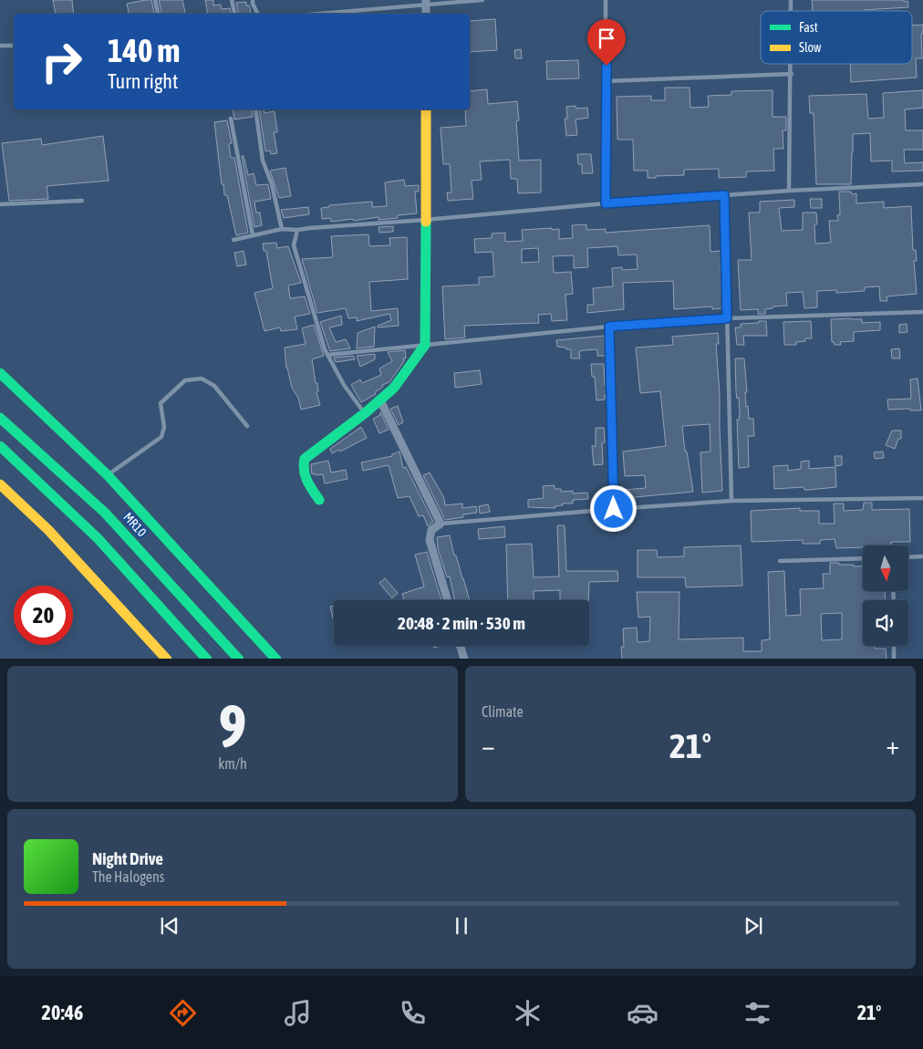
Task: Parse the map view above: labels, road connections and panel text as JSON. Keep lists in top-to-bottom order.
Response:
{
  "streets": {
    "street": ["MR10"]
  },
  "legend": ["Fast", "Slow"],
  "north": "bottom",
  "page": {
    "turn": ["140 m", "Turn right"],
    "limit": "20",
    "trip": "20:48 · 2 min · 530 m",
    "tile": [
      ["9", "km/h"],
      "Climate"
    ],
    "heat": ["−", "21°", "+"],
    "song": ["Night Drive", "The Halogens"],
    "tabs": ["20:46", "21°"]
  }
}
